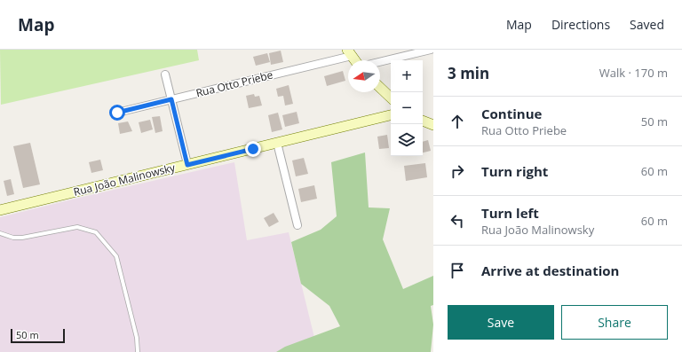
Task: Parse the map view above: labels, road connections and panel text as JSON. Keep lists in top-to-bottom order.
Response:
{
  "streets": {
    "street": ["Rua Otto Priebe", "Rua João Malinowsky"]
  },
  "scale_bar": "50 m",
  "north": "left",
  "page": {
    "header": "Map",
    "nav": ["Map", "Directions", "Saved"],
    "heading": ["3 min", "Walk · 170 m"],
    "map_buttons": ["+", "−"],
    "list": [
      ["Continue", "Rua Otto Priebe", "50 m"],
      ["Turn right", "60 m"],
      ["Turn left", "Rua João Malinowsky", "60 m"],
      "Arrive at destination"
    ],
    "buttons": ["Save", "Share"],
    "scale": "50 m"
  }
}
